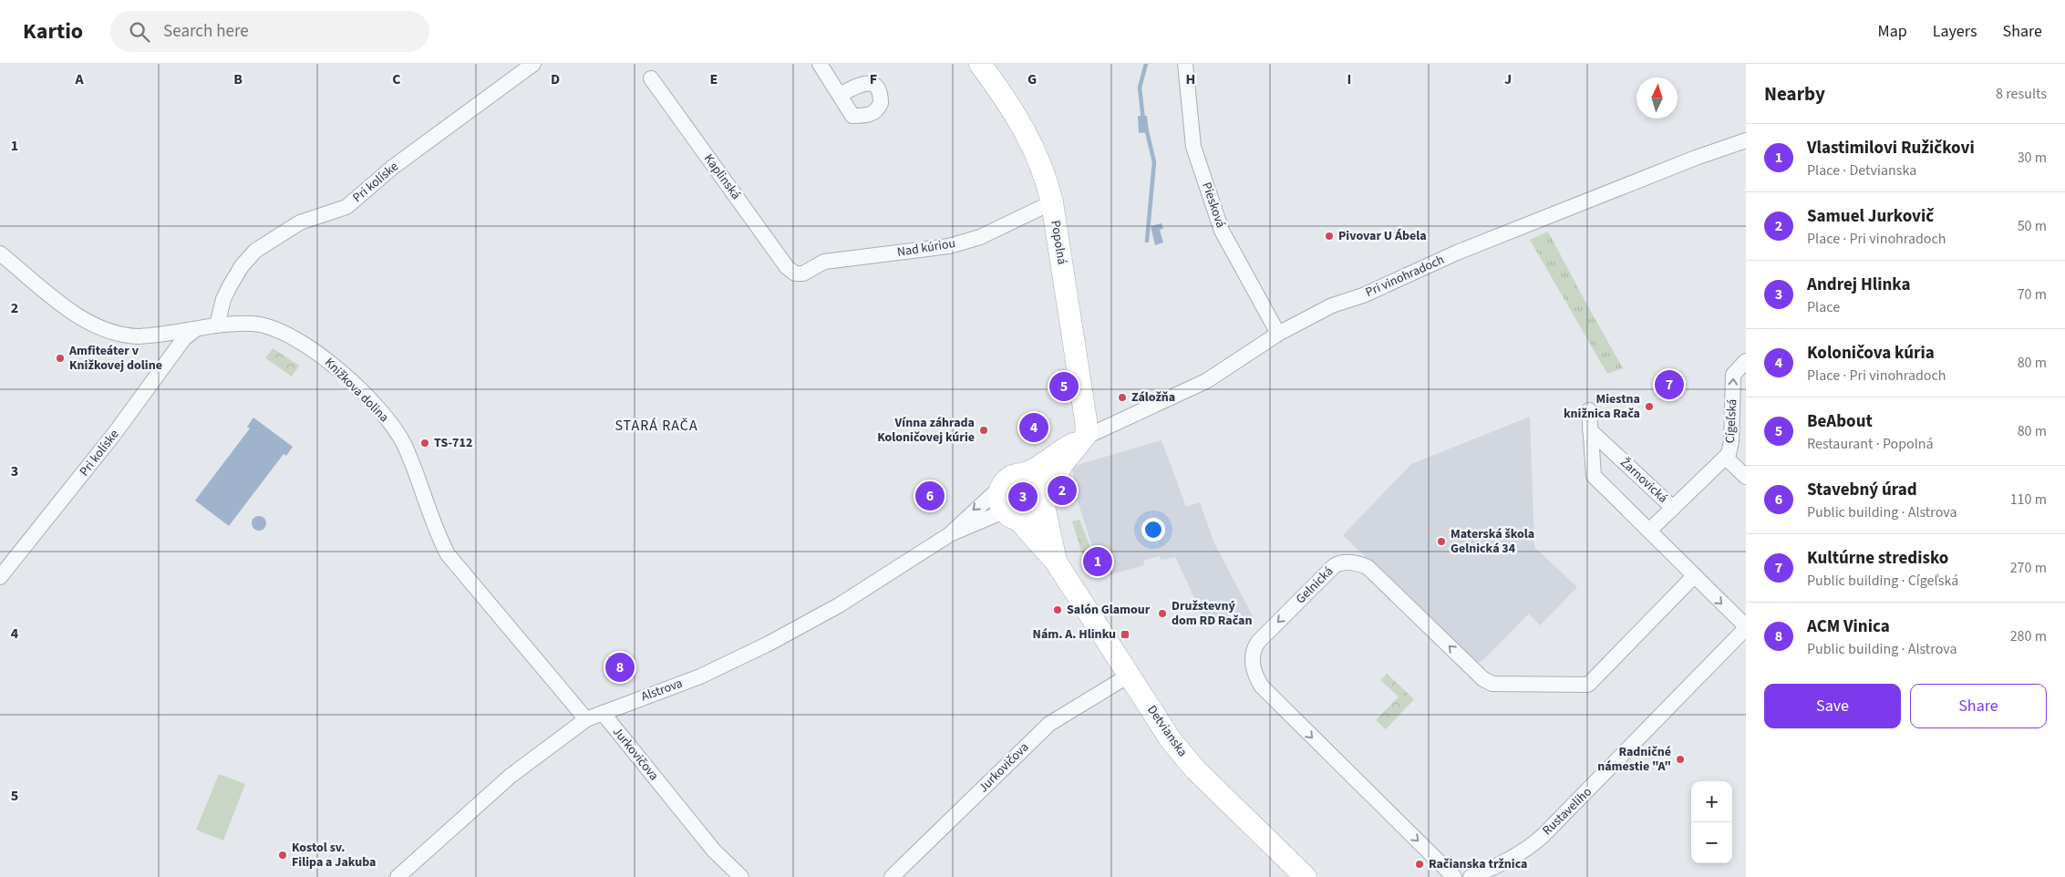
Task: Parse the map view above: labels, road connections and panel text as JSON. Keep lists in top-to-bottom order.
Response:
{
  "streets": {
    "street": [
      "Kaplinská",
      "Pri kolíske",
      "Piesková",
      "Popolná",
      "Nad kúriou",
      "Pri vinohradoch",
      "Knižkova dolina",
      "Cígeľská",
      "Žarnovická",
      "Gelnická",
      "Alstrova",
      "Detvianska",
      "Jurkovičova",
      "Rustaveliho"
    ]
  },
  "crossings": [
    ["Kaplinská", "Nad kúriou"],
    ["Pri kolíske", "Knižkova dolina"],
    ["Piesková", "Pri vinohradoch"],
    ["Popolná", "Nad kúriou"],
    ["Popolná", "Pri vinohradoch"],
    ["Pri vinohradoch", "Alstrova"],
    ["Pri vinohradoch", "Detvianska"],
    ["Knižkova dolina", "Alstrova"],
    ["Alstrova", "Detvianska"],
    ["Alstrova", "Jurkovičova"],
    ["Detvianska", "Jurkovičova"]
  ],
  "one_way": ["Cígeľská"],
  "districts": ["STARÁ RAČA"],
  "places": {
    "other": [
      "Pivovar U Ábela",
      "Amfiteáter v Knižkovej doline",
      "Záložňa",
      "Miestna knižnica Rača",
      "Vínna záhrada Koloničovej kúrie",
      "TS-712",
      "Materská škola Gelnická 34",
      "Salón Glamour",
      "Družstevný dom RD Račan",
      "Radničné námestie \"A\"",
      "Kostol sv. Filipa a Jakuba",
      "Račianska tržnica"
    ],
    "transit": ["Nám. A. Hlinku"]
  },
  "north": "top",
  "page": {
    "header": "Kartio",
    "search": "Search here",
    "nav": ["Map", "Layers", "Share"],
    "heading": ["Nearby", "8 results"],
    "list": [
      {
        "mark": "1",
        "name": "Vlastimilovi Ružičkovi",
        "note": "Place · Detvianska",
        "value": "30 m"
      },
      {
        "mark": "2",
        "name": "Samuel Jurkovič",
        "note": "Place · Pri vinohradoch",
        "value": "50 m"
      },
      {
        "mark": "3",
        "name": "Andrej Hlinka",
        "note": "Place",
        "value": "70 m"
      },
      {
        "mark": "4",
        "name": "Koloničova kúria",
        "note": "Place · Pri vinohradoch",
        "value": "80 m"
      },
      {
        "mark": "5",
        "name": "BeAbout",
        "note": "Restaurant · Popolná",
        "value": "80 m"
      },
      {
        "mark": "6",
        "name": "Stavebný úrad",
        "note": "Public building · Alstrova",
        "value": "110 m"
      },
      {
        "mark": "7",
        "name": "Kultúrne stredisko",
        "note": "Public building · Cígeľská",
        "value": "270 m"
      },
      {
        "mark": "8",
        "name": "ACM Vinica",
        "note": "Public building · Alstrova",
        "value": "280 m"
      }
    ],
    "pins": [
      "7",
      "5",
      "4",
      "2",
      "6",
      "3",
      "1",
      "8"
    ],
    "buttons": ["Save", "Share"],
    "map_buttons": ["+", "−"]
  },
  "grid": {
    "columns": [
      "A",
      "B",
      "C",
      "D",
      "E",
      "F",
      "G",
      "H",
      "I",
      "J"
    ],
    "rows": [
      "1",
      "2",
      "3",
      "4",
      "5"
    ]
  }
}
